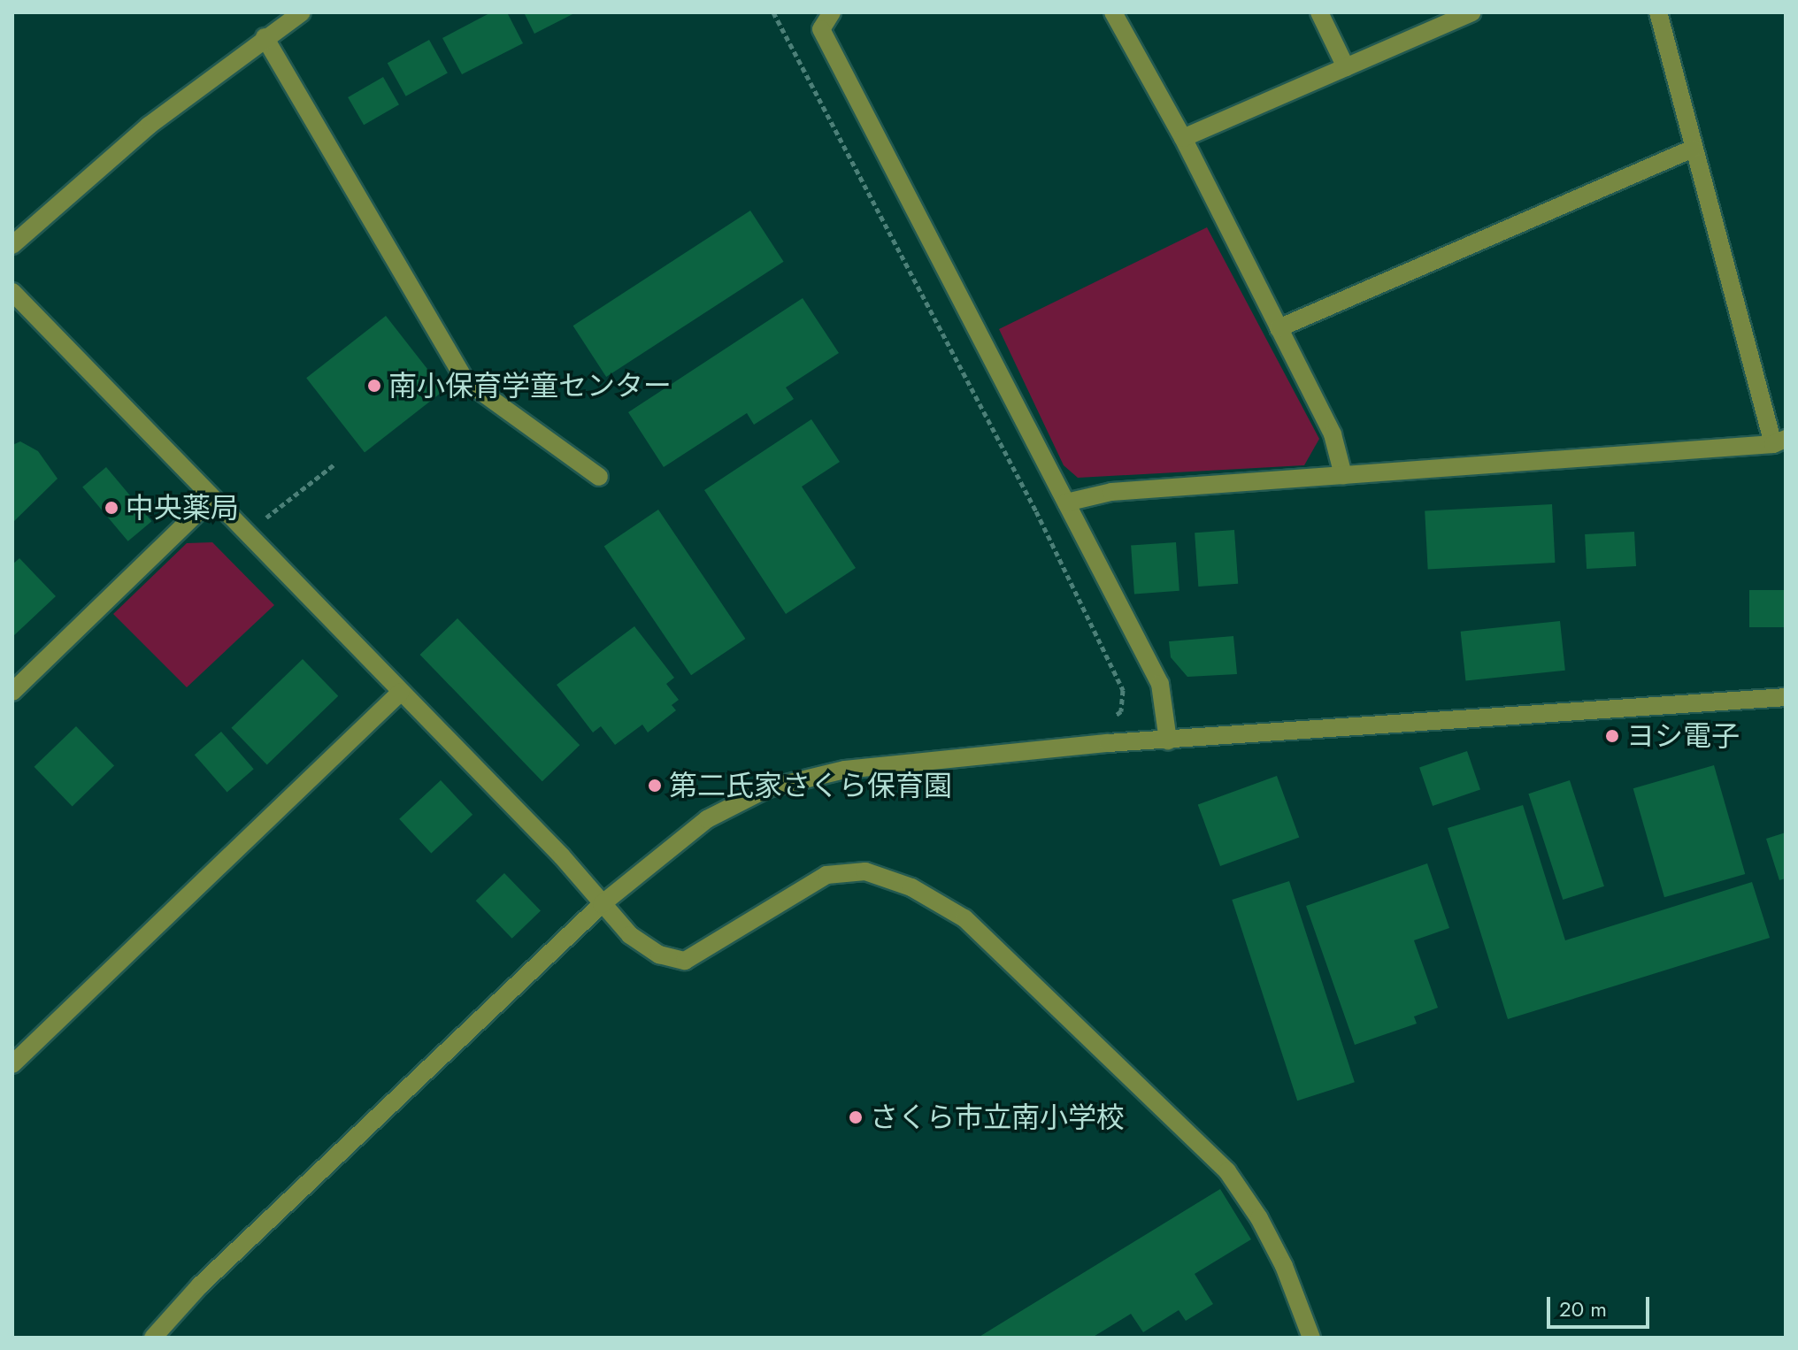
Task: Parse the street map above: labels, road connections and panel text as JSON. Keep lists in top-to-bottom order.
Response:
{
  "places": [
    "南小保育学童センター",
    "中央薬局",
    "ヨシ電子",
    "第二氏家さくら保育園",
    "さくら市立南小学校"
  ],
  "scale_bar": "20 m"
}
